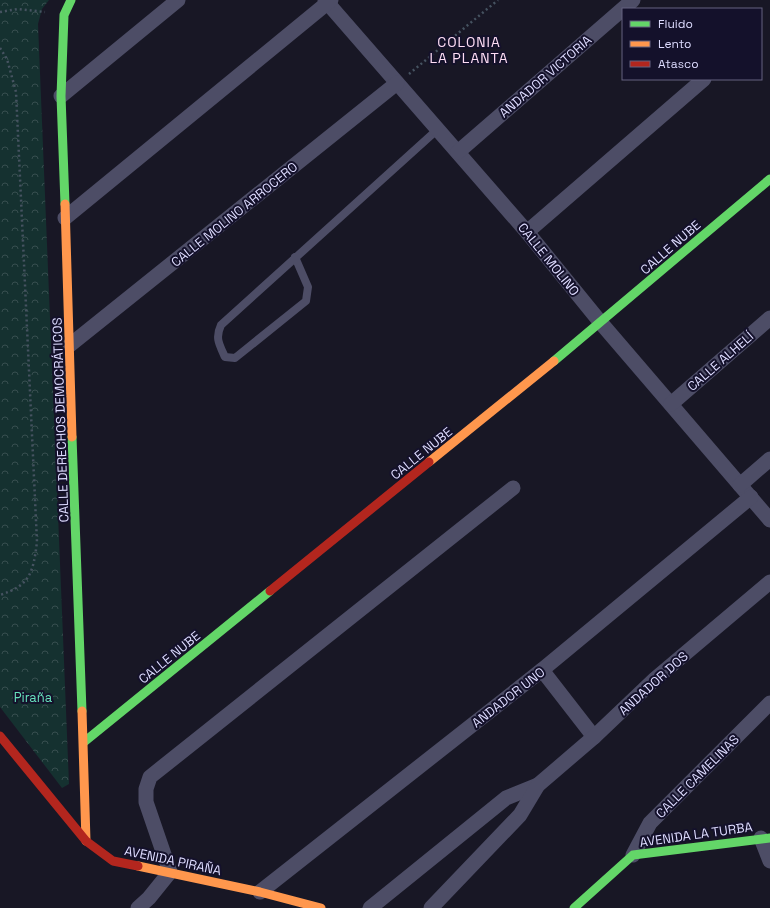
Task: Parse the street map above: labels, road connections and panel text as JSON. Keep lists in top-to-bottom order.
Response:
{
  "streets": {
    "street": [
      "ANDADOR VICTORIA",
      "CALLE MOLINO ARROCERO",
      "CALLE NUBE",
      "CALLE MOLINO",
      "CALLE ALHELÍ",
      "CALLE DERECHOS DEMOCRÁTICOS",
      "ANDADOR DOS",
      "ANDADOR UNO",
      "CALLE CAMELINAS",
      "AVENIDA LA TURBA",
      "AVENIDA PIRAÑA"
    ]
  },
  "crossings": [
    ["ANDADOR VICTORIA", "CALLE MOLINO"],
    ["CALLE MOLINO ARROCERO", "CALLE MOLINO"],
    ["CALLE MOLINO ARROCERO", "CALLE DERECHOS DEMOCRÁTICOS"],
    ["CALLE NUBE", "CALLE MOLINO"],
    ["CALLE NUBE", "CALLE DERECHOS DEMOCRÁTICOS"],
    ["CALLE MOLINO", "CALLE ALHELÍ"],
    ["CALLE MOLINO", "ANDADOR UNO"],
    ["CALLE DERECHOS DEMOCRÁTICOS", "AVENIDA PIRAÑA"],
    ["ANDADOR UNO", "AVENIDA PIRAÑA"],
    ["CALLE CAMELINAS", "AVENIDA LA TURBA"]
  ],
  "districts": ["COLONIA LA PLANTA"],
  "parks": ["Piraña"],
  "legend": ["Fluido", "Lento", "Atasco"]
}
